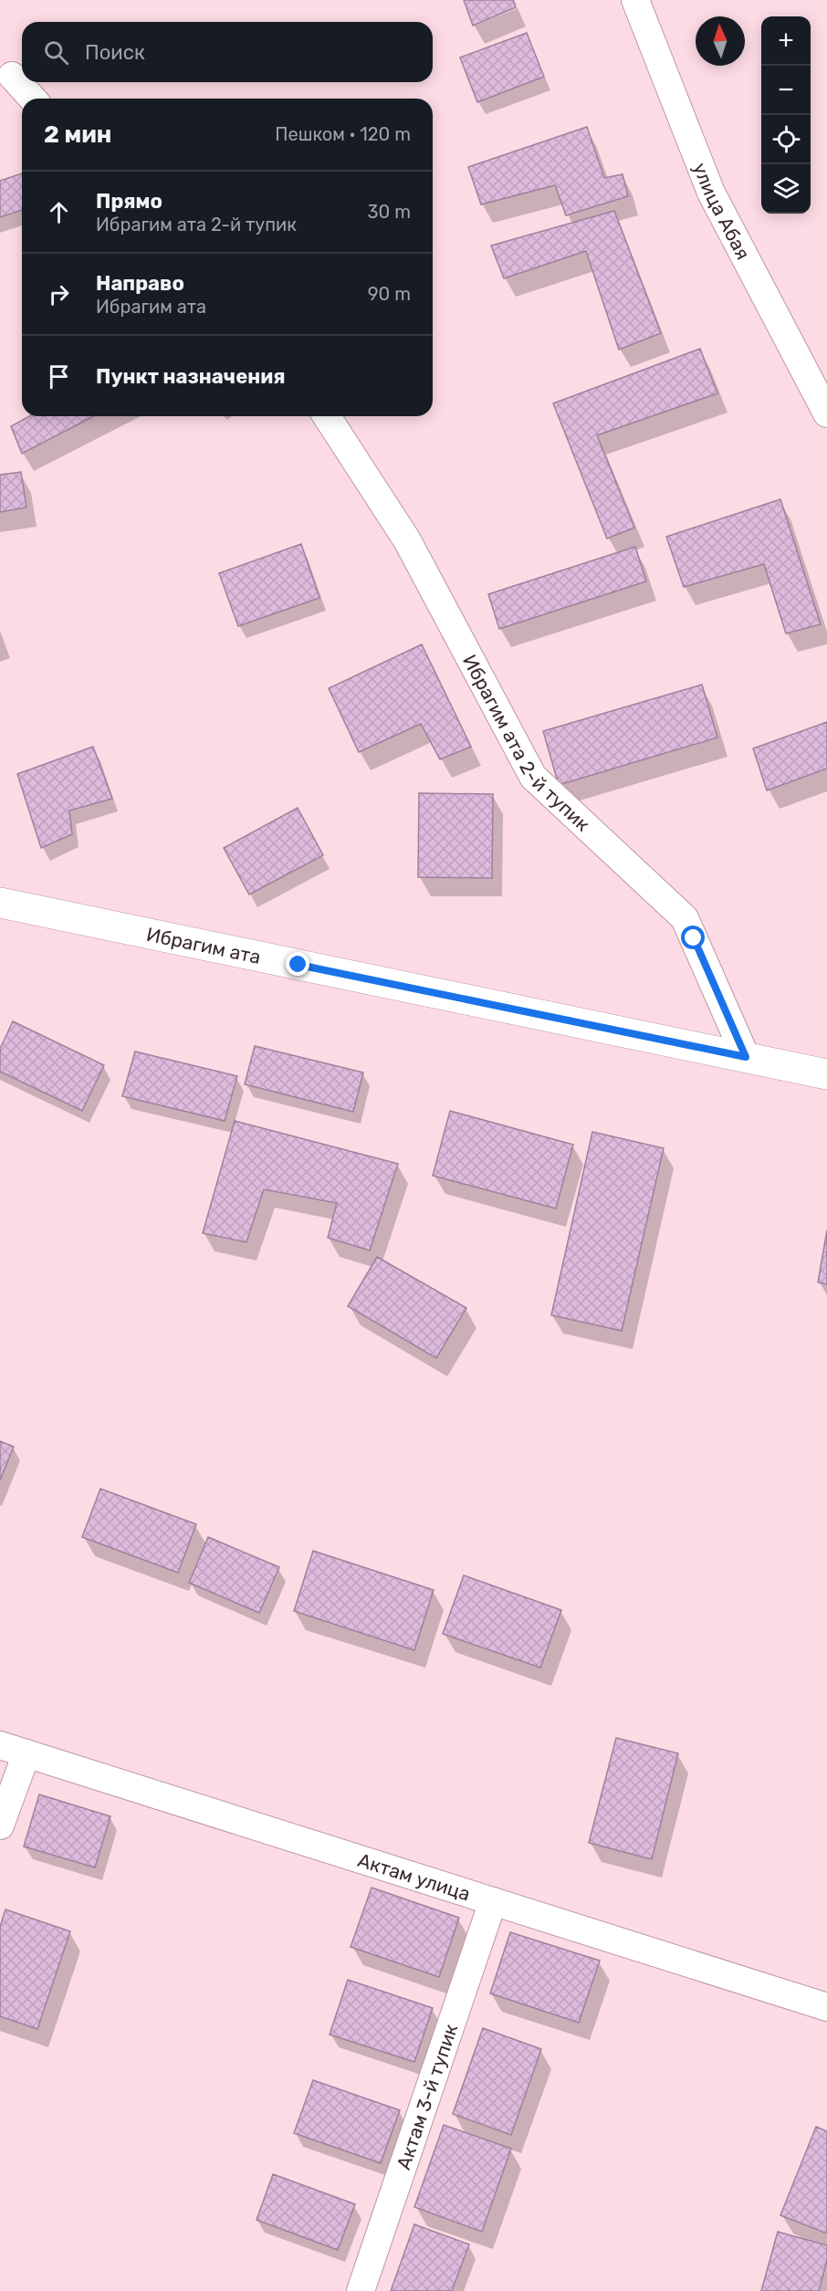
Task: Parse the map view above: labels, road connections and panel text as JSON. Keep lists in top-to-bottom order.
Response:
{
  "streets": {
    "street": [
      "улица Абая",
      "Ибрагим ата 2-й тупик",
      "Ибрагим ата",
      "Актам улица",
      "Актам 3-й тупик"
    ]
  },
  "crossings": [
    ["Ибрагим ата 2-й тупик", "Ибрагим ата"],
    ["Актам улица", "Актам 3-й тупик"]
  ],
  "north": "top",
  "page": {
    "map_buttons": ["+", "−"],
    "search": "Поиск",
    "heading": ["2 мин", "Пешком · 120 m"],
    "list": [
      ["Прямо", "Ибрагим ата 2-й тупик", "30 m"],
      ["Направо", "Ибрагим ата", "90 m"],
      "Пункт назначения"
    ]
  }
}
